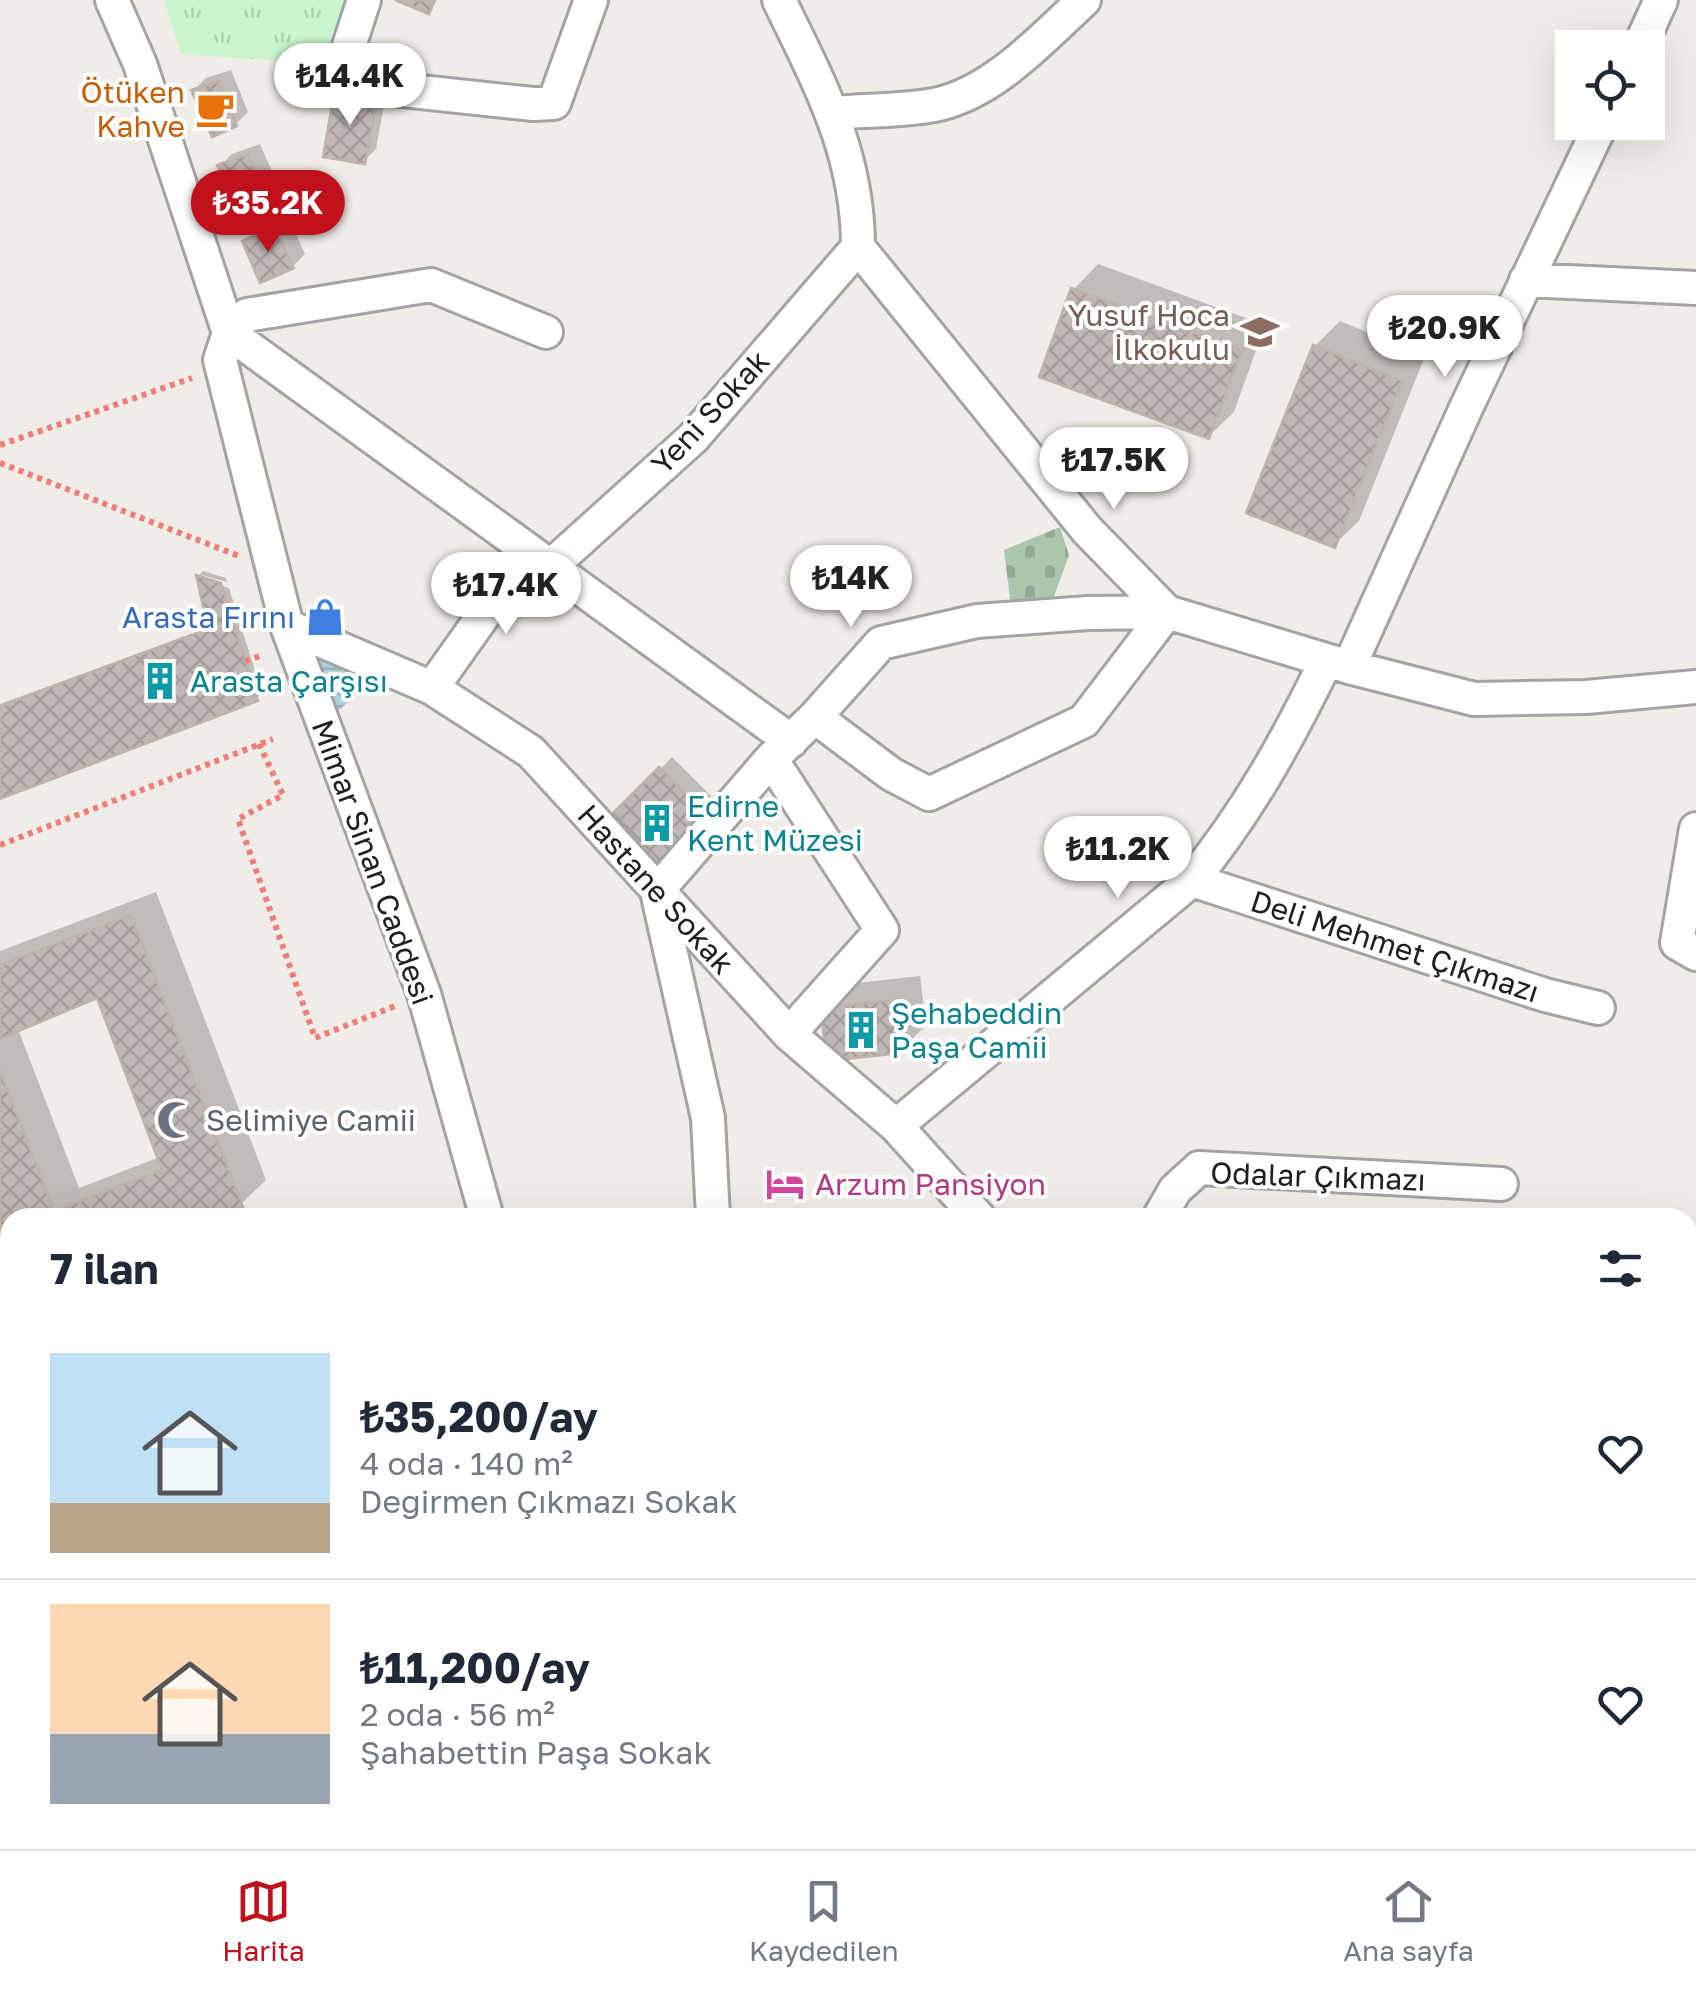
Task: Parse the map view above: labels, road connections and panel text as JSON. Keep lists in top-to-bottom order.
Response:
{
  "streets": {
    "street": [
      "Yeni Sokak",
      "Mimar Sinan Caddesi",
      "Hastane Sokak",
      "Deli Mehmet Çıkmazı",
      "Odalar Çıkmazı"
    ]
  },
  "crossings": [
    ["Yeni Sokak", "Hastane Sokak"],
    ["Mimar Sinan Caddesi", "Hastane Sokak"]
  ],
  "places": {
    "cafe": ["Ötüken Kahve"],
    "school or university": ["Yusuf Hoca İlkokulu"],
    "shop": ["Arasta Fırını"],
    "building": ["Arasta Çarşısı", "Edirne Kent Müzesi", "Şehabeddin Paşa Camii"],
    "mosque": ["Selimiye Camii"],
    "hotel": ["Arzum Pansiyon"]
  },
  "page": {
    "price": [
      "₺14.4K",
      "₺35.2K",
      "₺20.9K",
      "₺17.5K",
      "₺14K",
      "₺17.4K",
      "₺11.2K"
    ],
    "heading": "7 ilan",
    "list": [
      {
        "name": "₺35,200/ay",
        "note": "4 oda · 140 m² · Değirmen Çıkmazı Sokak"
      },
      {
        "name": "₺11,200/ay",
        "note": "2 oda · 56 m² · Şahabettin Paşa Sokak"
      }
    ],
    "tabs": ["Harita", "Kaydedilen", "Ana sayfa"]
  }
}
